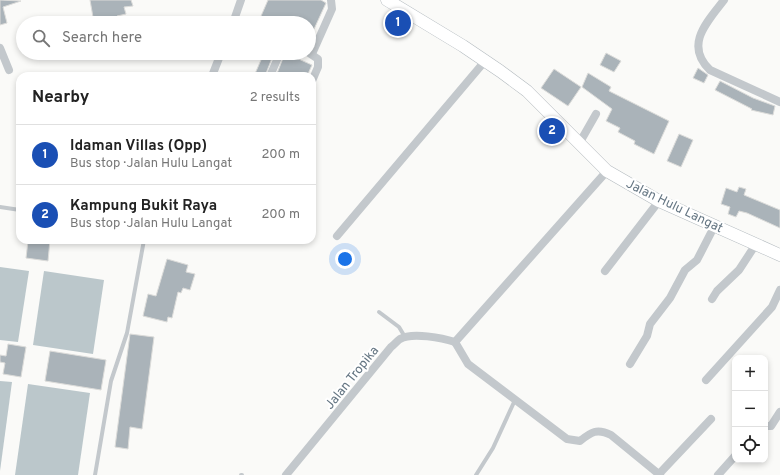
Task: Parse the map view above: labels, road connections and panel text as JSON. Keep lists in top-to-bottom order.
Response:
{
  "streets": {
    "main road": ["Jalan Hulu Langat"],
    "street": ["Jalan Tropika"]
  },
  "page": {
    "pins": ["1", "2"],
    "search": "Search here",
    "heading": ["Nearby", "2 results"],
    "list": [
      {
        "mark": "1",
        "name": "Idaman Villas (Opp)",
        "note": "Bus stop · Jalan Hulu Langat",
        "value": "200 m"
      },
      {
        "mark": "2",
        "name": "Kampung Bukit Raya",
        "note": "Bus stop · Jalan Hulu Langat",
        "value": "200 m"
      }
    ],
    "map_buttons": ["+", "−"]
  }
}
